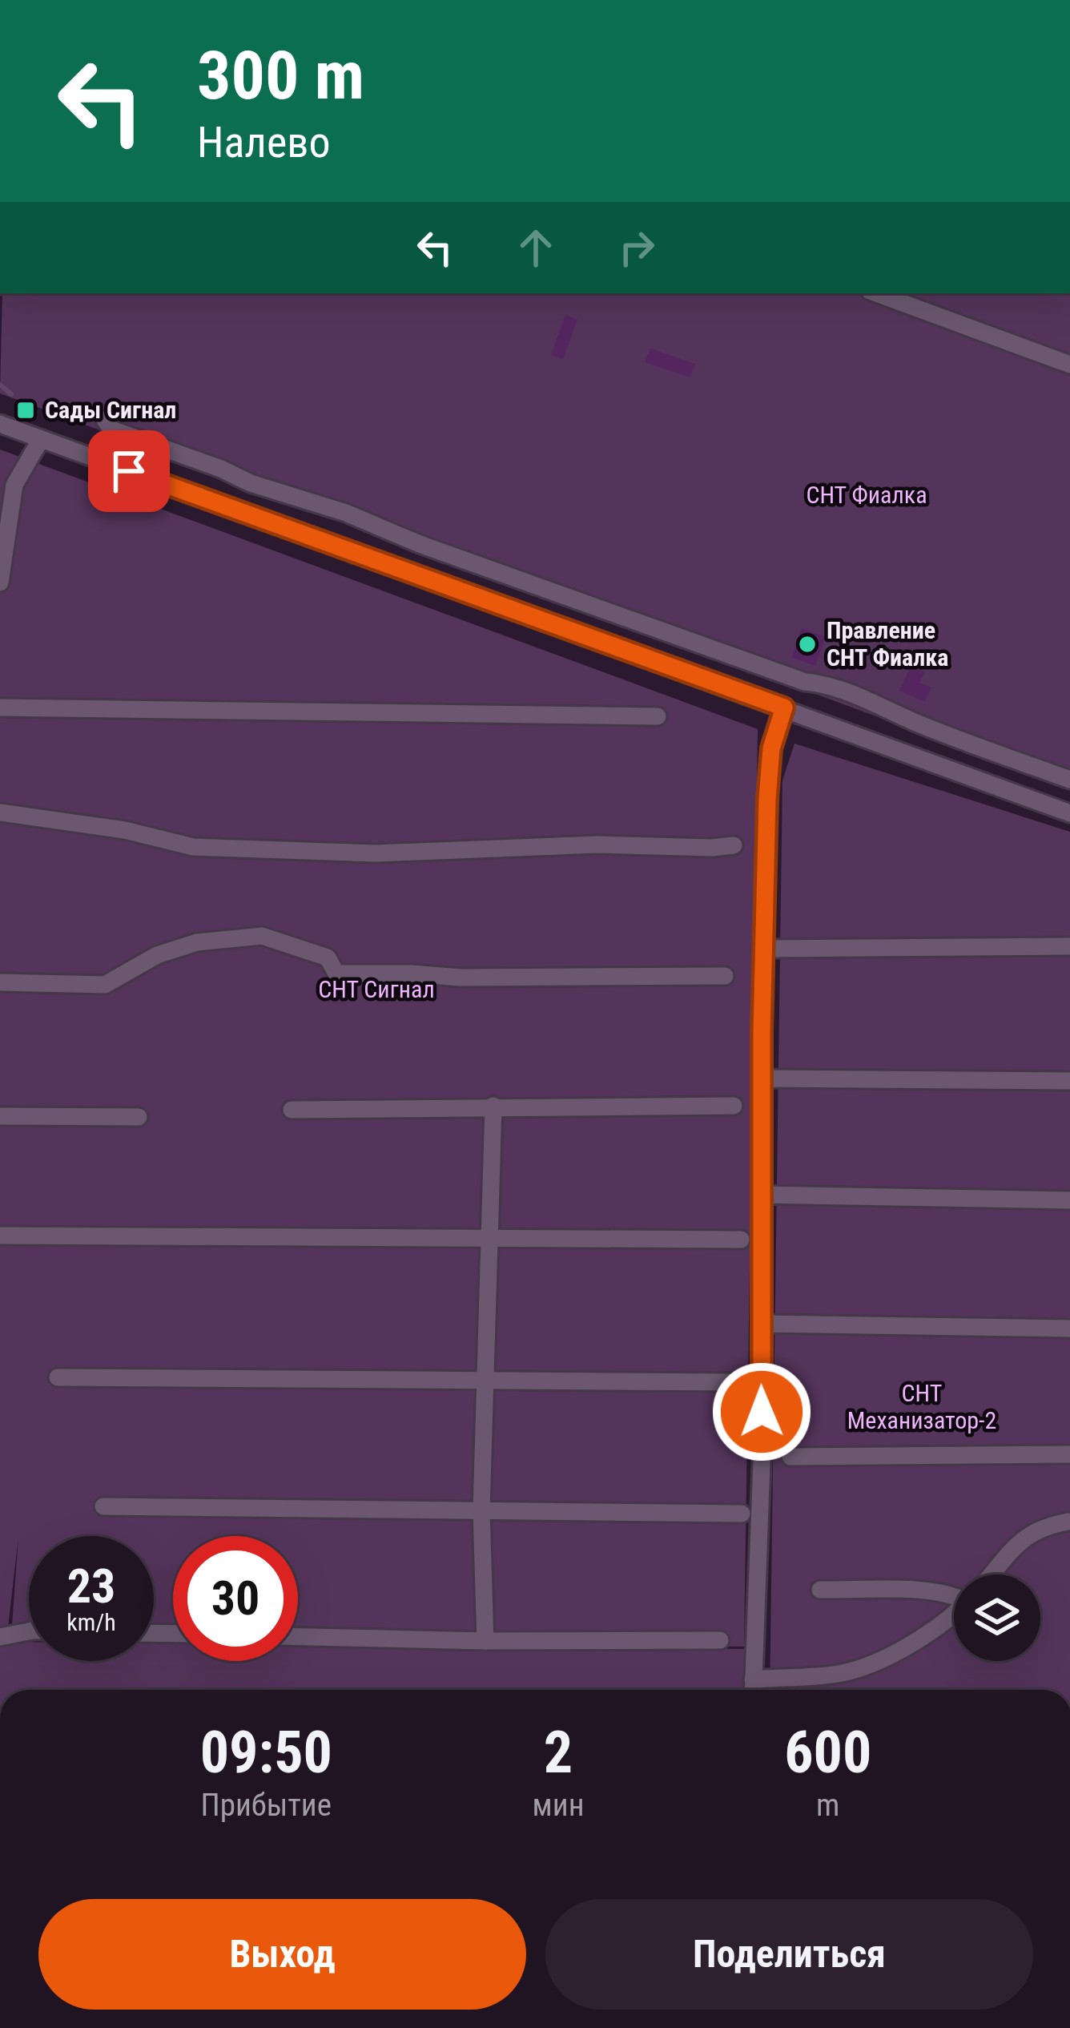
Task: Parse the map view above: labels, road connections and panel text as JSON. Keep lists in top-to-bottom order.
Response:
{
  "parks": ["СНТ Фиалка", "СНТ Сигнал", "СНТ Механизатор-2"],
  "places": {
    "transit": ["Сады Сигнал"],
    "other": ["Правление СНТ Фиалка"]
  },
  "page": {
    "turn": ["300 m", "Налево"],
    "speed": "23 km/h",
    "limit": "30",
    "eta": [
      "09:50",
      "Прибытие",
      "2",
      "мин",
      "600",
      "m"
    ],
    "buttons": ["Выход", "Поделиться"]
  }
}
